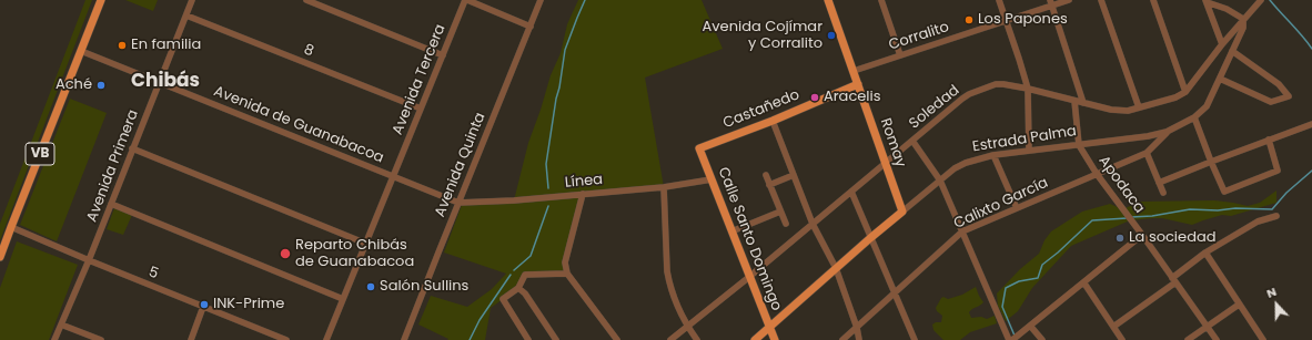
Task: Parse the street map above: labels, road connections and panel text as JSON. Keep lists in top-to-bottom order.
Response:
{
  "streets": {
    "main road": [
      "Castañedo",
      "Estrada Palma",
      "Romay",
      "VB",
      "Calle Santo Domingo"
    ],
    "street": [
      "Corralito",
      "8",
      "Avenida Tercera",
      "Soledad",
      "Avenida de Guanabacoa",
      "Avenida Quinta",
      "Avenida Primera",
      "Línea",
      "Apodaca",
      "Calixto García",
      "5"
    ]
  },
  "crossings": [
    ["Corralito", "Romay"],
    ["8", "Avenida Tercera"],
    ["8", "Avenida Primera"],
    ["Avenida Tercera", "Avenida de Guanabacoa"],
    ["Soledad", "Estrada Palma"],
    ["Soledad", "Romay"],
    ["Soledad", "Apodaca"],
    ["Soledad", "Calle Santo Domingo"],
    ["Castañedo", "Romay"],
    ["Castañedo", "Calle Santo Domingo"],
    ["Avenida de Guanabacoa", "VB"],
    ["Avenida de Guanabacoa", "Avenida Quinta"],
    ["Avenida de Guanabacoa", "Avenida Primera"],
    ["Avenida de Guanabacoa", "Línea"],
    ["Estrada Palma", "Romay"],
    ["Estrada Palma", "Apodaca"],
    ["Estrada Palma", "Calixto García"],
    ["Estrada Palma", "Calle Santo Domingo"],
    ["VB", "5"],
    ["Avenida Quinta", "Línea"],
    ["Avenida Primera", "5"],
    ["Línea", "Calle Santo Domingo"],
    ["Apodaca", "Calixto García"]
  ],
  "districts": ["Chibás"],
  "places": [
    "Los Papones",
    "Avenida Cojímar y Corralito",
    "En familia",
    "Aché",
    "Aracelis",
    "La sociedad",
    "Reparto Chibás de Guanabacoa",
    "Salón Sullins",
    "INK-Prime"
  ],
  "north": "top"
}
